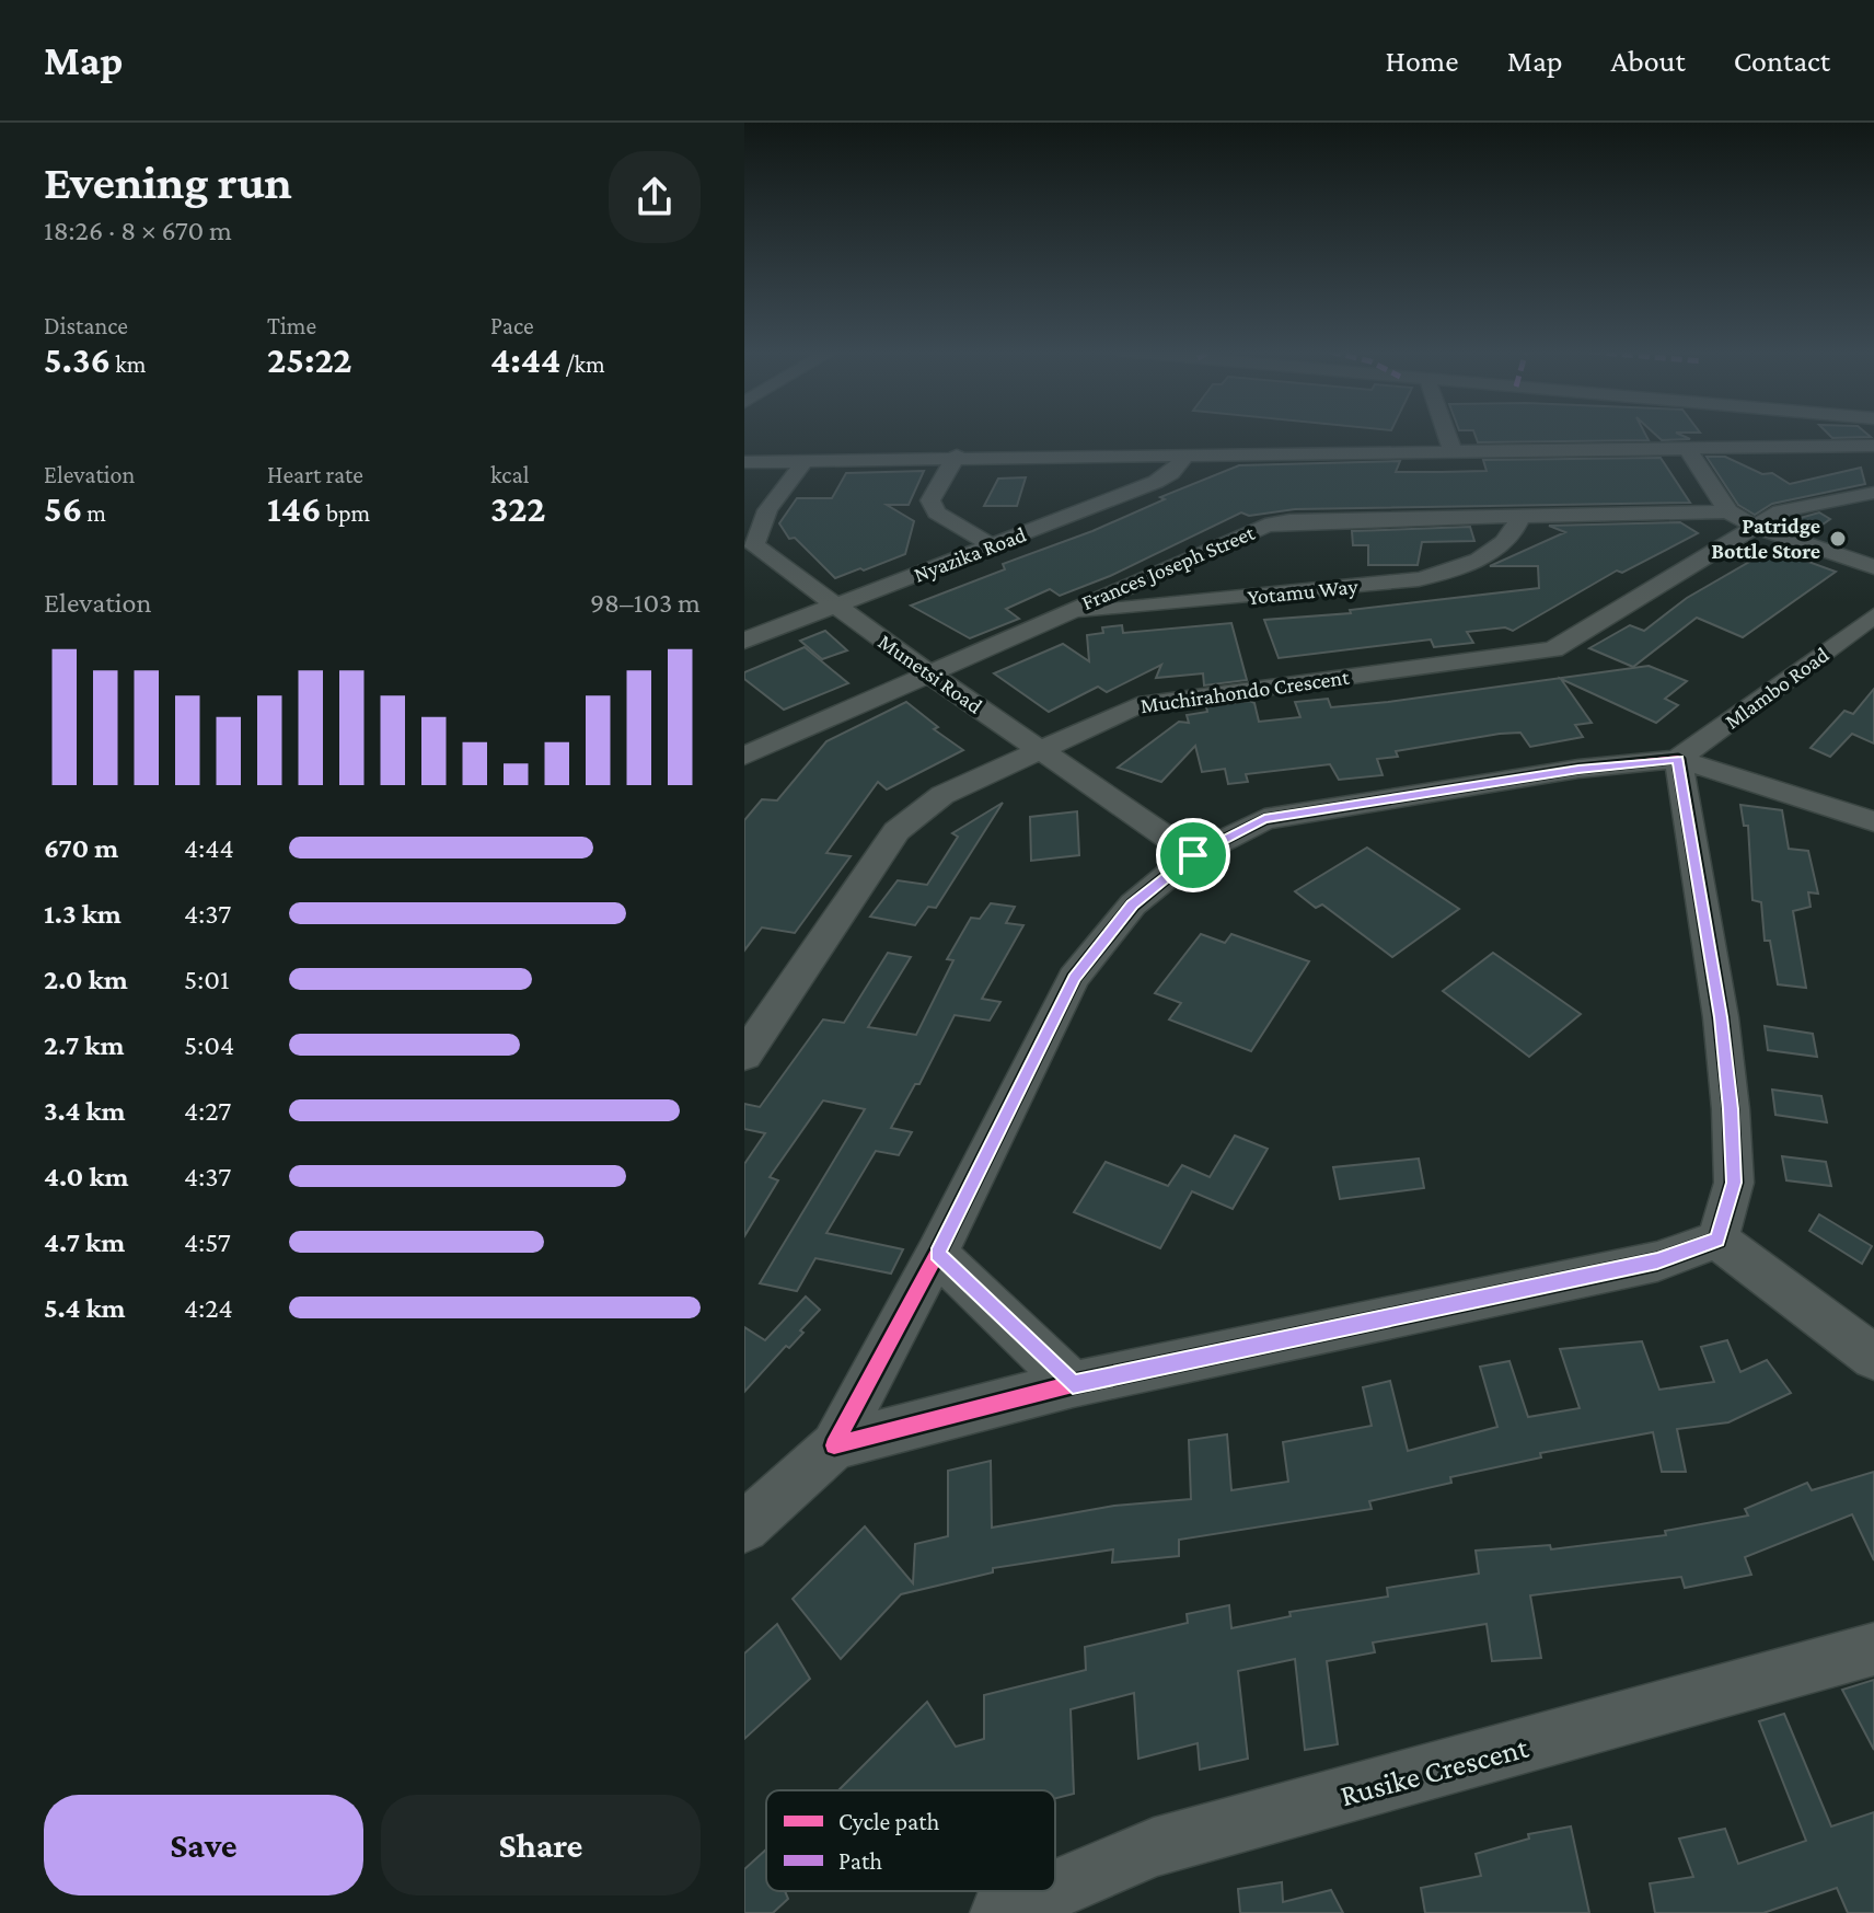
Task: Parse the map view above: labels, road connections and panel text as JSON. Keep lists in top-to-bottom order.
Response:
{
  "streets": {
    "street": [
      "Nyazika Road",
      "Frances Joseph Street",
      "Yotamu Way",
      "Munetsi Road",
      "Mlambo Road",
      "Muchirahondo Crescent",
      "Rusike Crescent"
    ]
  },
  "crossings": [
    ["Nyazika Road", "Munetsi Road"],
    ["Frances Joseph Street", "Yotamu Way"],
    ["Frances Joseph Street", "Munetsi Road"],
    ["Munetsi Road", "Muchirahondo Crescent"]
  ],
  "places": ["Patridge Bottle Store"],
  "legend": ["Cycle path", "Path"],
  "page": {
    "header": "Map",
    "nav": [
      "Home",
      "Map",
      "About",
      "Contact"
    ],
    "heading": ["Evening run", "18:26 · 8 × 670 m"],
    "stats": [
      ["Distance", "5.36 km"],
      ["Time", "25:22"],
      ["Pace", "4:44 /km"],
      ["Elevation", "56 m"],
      ["Heart rate", "146 bpm"],
      ["kcal", "322"]
    ],
    "chart": ["Elevation", "98–103 m"],
    "list": [
      {
        "name": "670 m",
        "note": "4:44"
      },
      {
        "name": "1.3 km",
        "note": "4:37"
      },
      {
        "name": "2.0 km",
        "note": "5:01"
      },
      {
        "name": "2.7 km",
        "note": "5:04"
      },
      {
        "name": "3.4 km",
        "note": "4:27"
      },
      {
        "name": "4.0 km",
        "note": "4:37"
      },
      {
        "name": "4.7 km",
        "note": "4:57"
      },
      {
        "name": "5.4 km",
        "note": "4:24"
      }
    ],
    "buttons": ["Save", "Share"]
  }
}
